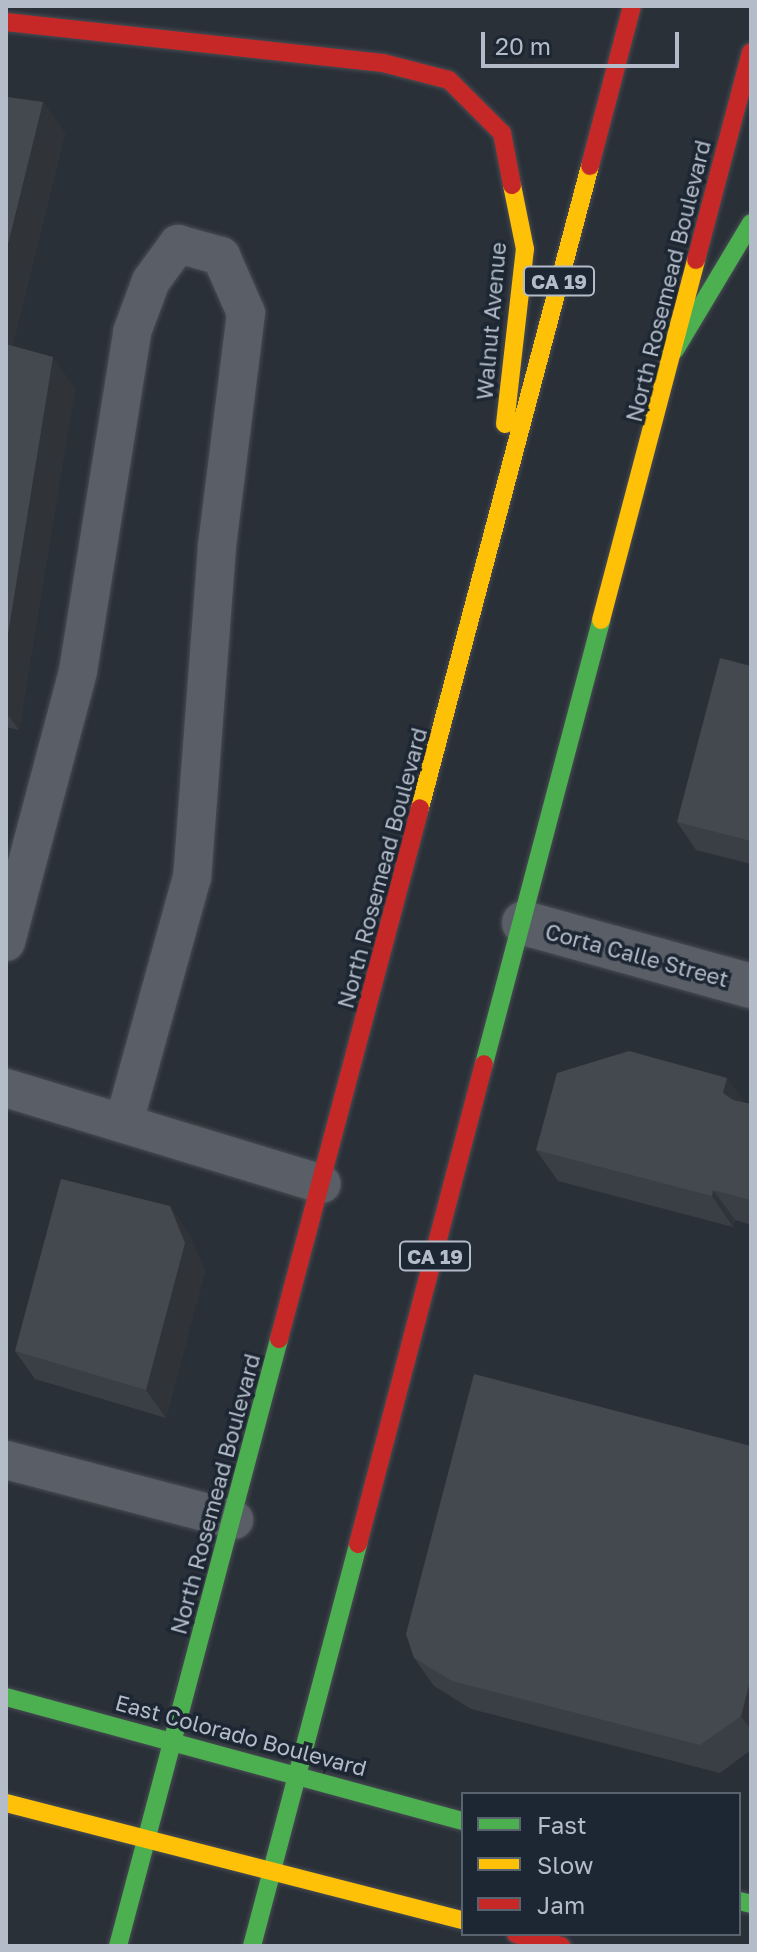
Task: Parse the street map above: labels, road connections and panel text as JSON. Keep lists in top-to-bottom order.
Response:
{
  "streets": {
    "main road": [
      "CA 19",
      "North Rosemead Boulevard",
      "Walnut Avenue",
      "East Colorado Boulevard"
    ],
    "street": ["Corta Calle Street"]
  },
  "crossings": [
    ["CA 19", "North Rosemead Boulevard"],
    ["CA 19", "East Colorado Boulevard"],
    ["North Rosemead Boulevard", "Walnut Avenue"],
    ["North Rosemead Boulevard", "Corta Calle Street"],
    ["North Rosemead Boulevard", "East Colorado Boulevard"]
  ],
  "legend": ["Fast", "Slow", "Jam"],
  "scale_bar": "20 m"
}
